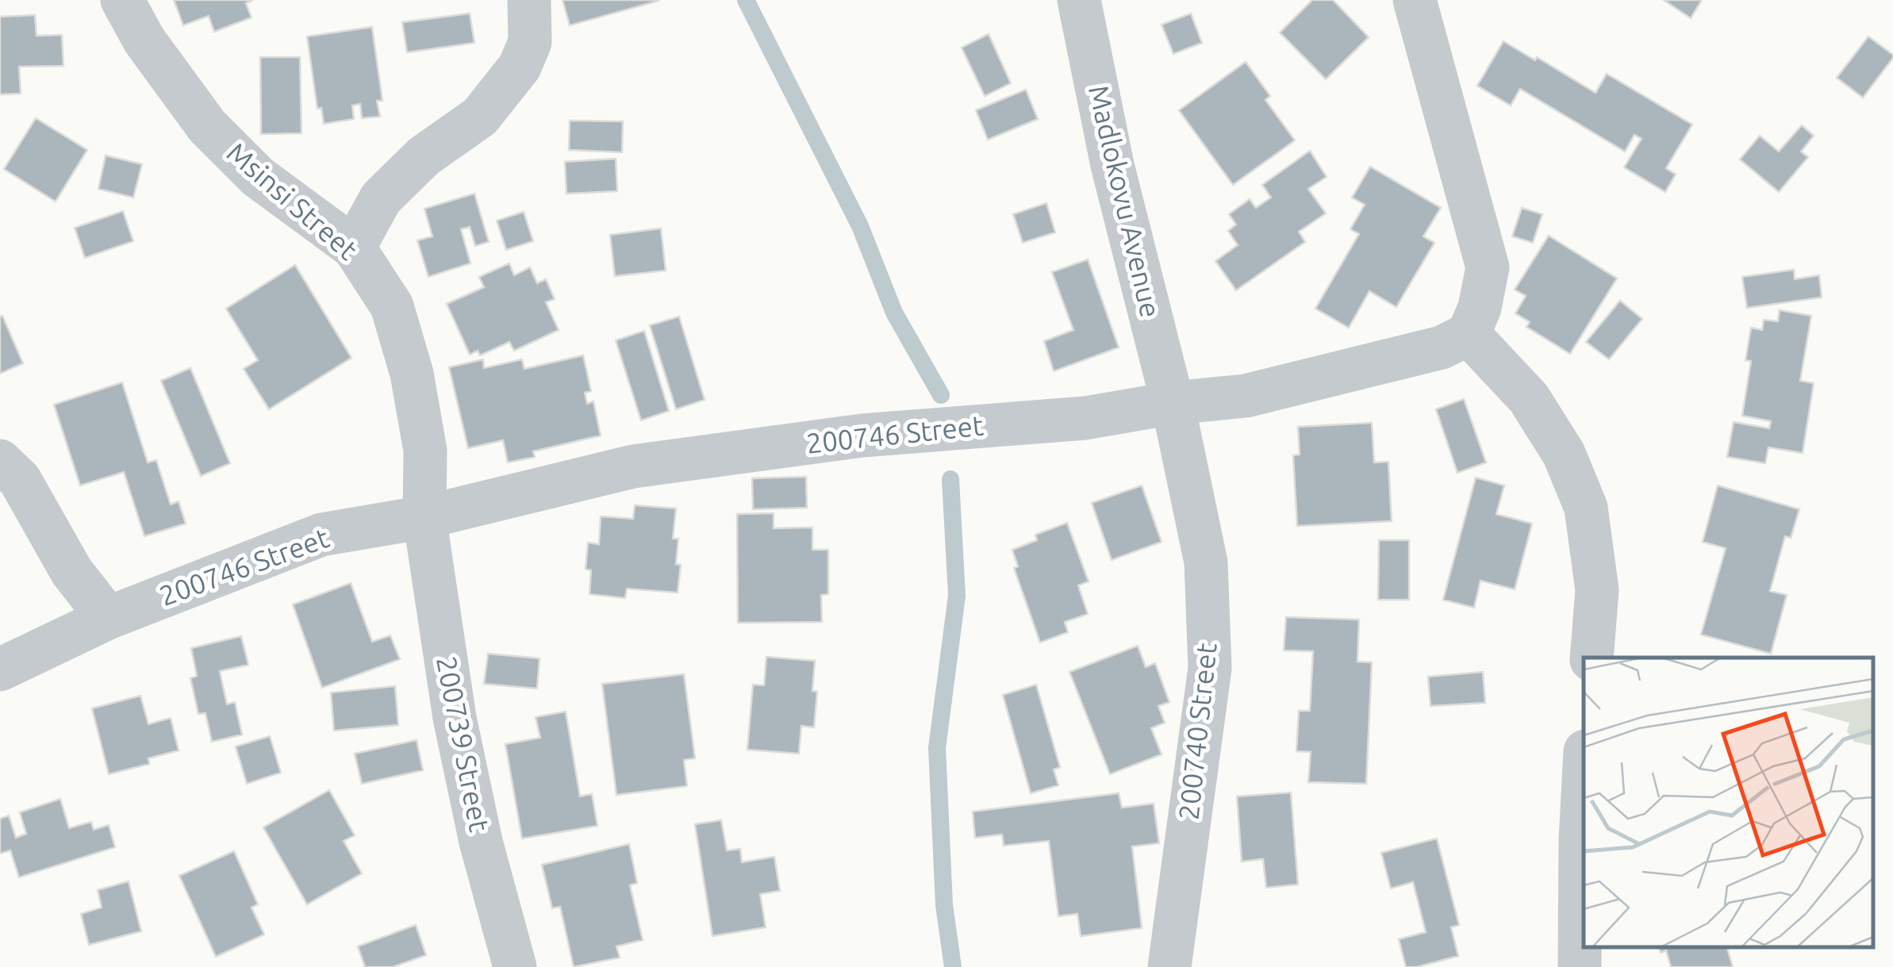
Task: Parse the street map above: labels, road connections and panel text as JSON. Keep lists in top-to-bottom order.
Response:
{
  "streets": {
    "street": [
      "Msinsi Street",
      "Madlokovu Avenue",
      "200746 Street",
      "200740 Street",
      "200739 Street"
    ]
  },
  "crossings": [
    ["Msinsi Street", "200746 Street"],
    ["Msinsi Street", "200739 Street"],
    ["Madlokovu Avenue", "200746 Street"],
    ["Madlokovu Avenue", "200740 Street"],
    ["200746 Street", "200740 Street"],
    ["200746 Street", "200739 Street"]
  ]
}
